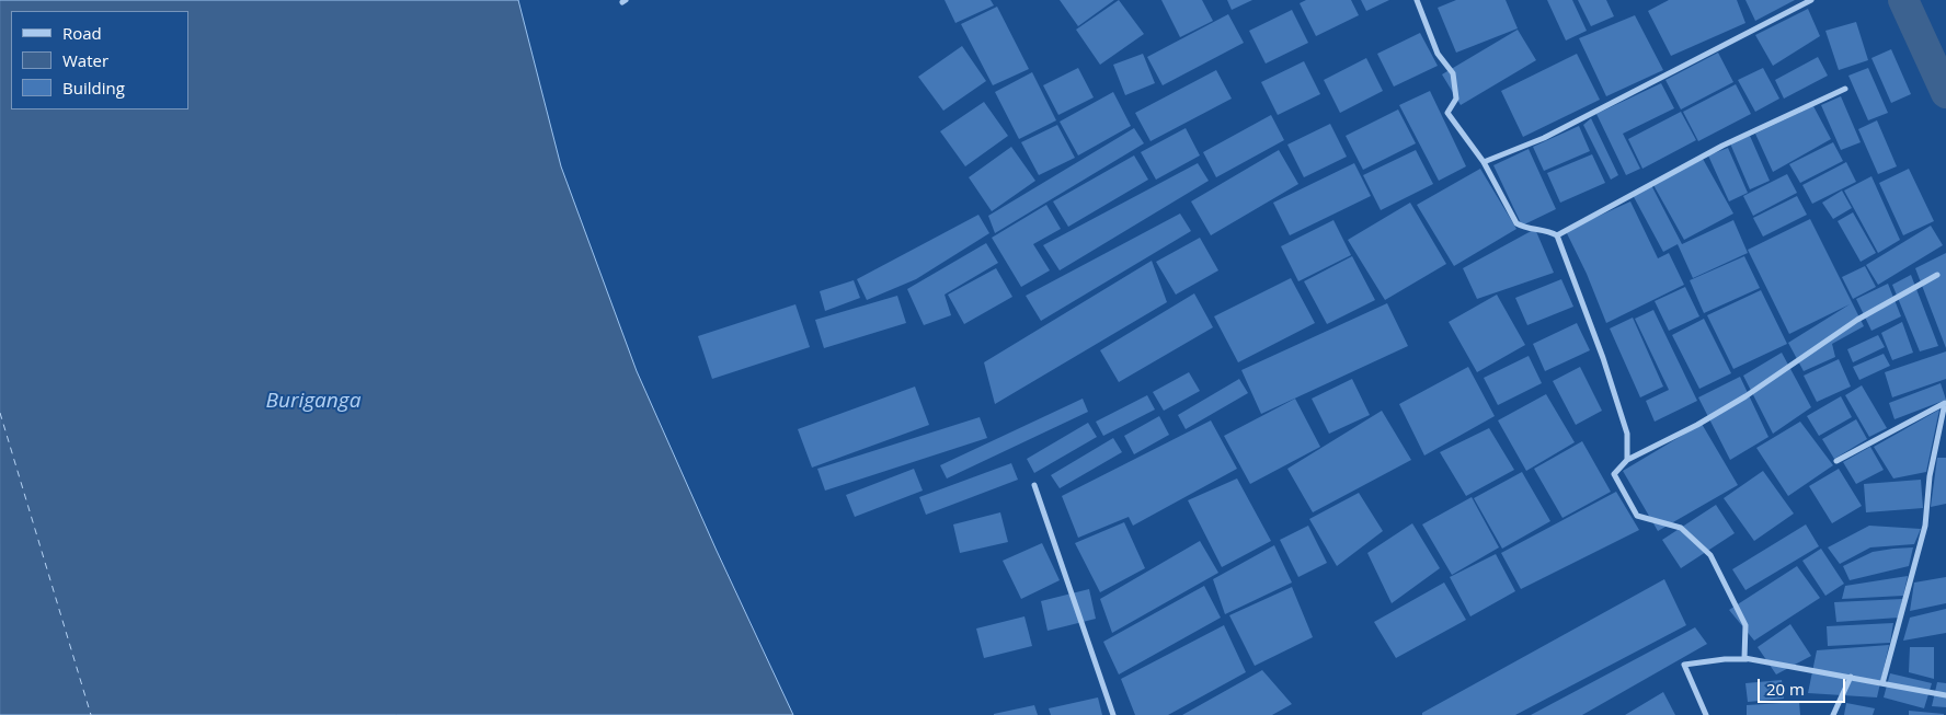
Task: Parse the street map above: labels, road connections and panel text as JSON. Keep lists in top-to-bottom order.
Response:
{
  "water": ["Buriganga"],
  "legend": ["Road", "Water", "Building"],
  "scale_bar": "20 m"
}
